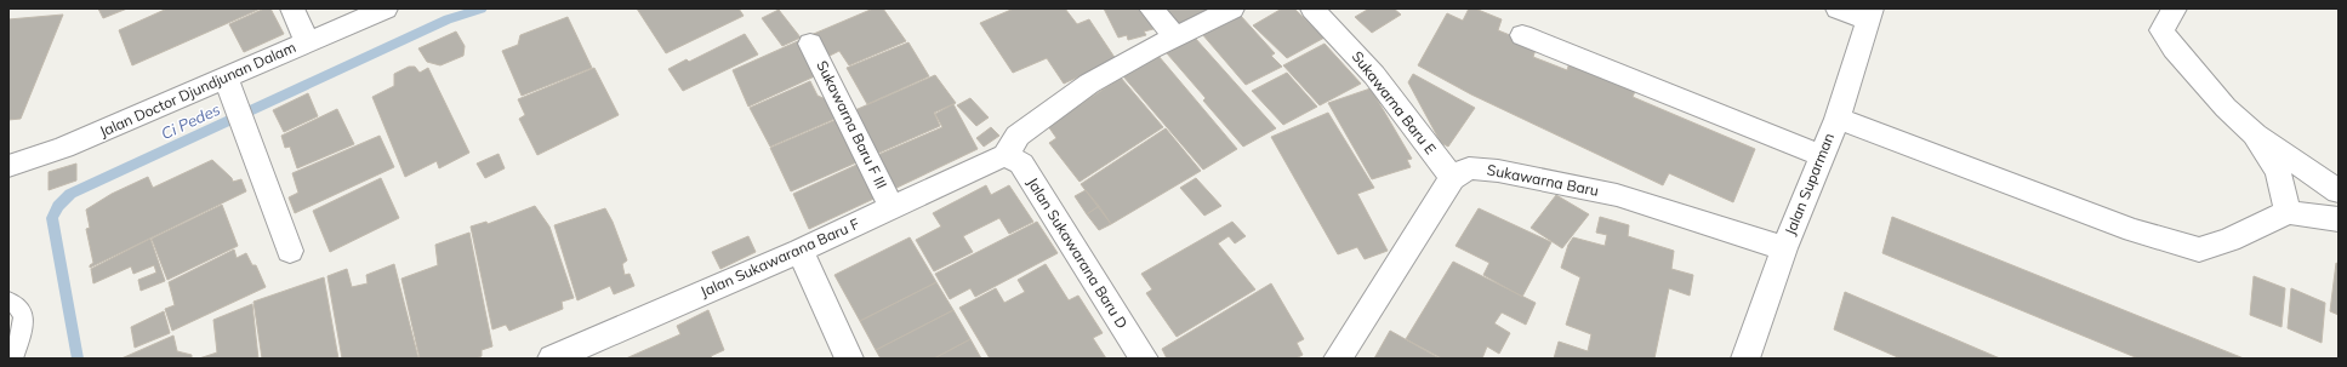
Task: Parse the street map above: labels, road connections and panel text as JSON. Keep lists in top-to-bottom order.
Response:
{
  "streets": {
    "street": [
      "Jalan Doctor Djundjunan Dalam",
      "Sukawarna Baru E",
      "Sukawarna Baru F III",
      "Sukawarna Baru",
      "Jalan Suparman",
      "Jalan Sukawarana Baru D",
      "Jalan Sukawarana Baru F"
    ]
  },
  "crossings": [
    ["Sukawarna Baru E", "Sukawarna Baru"],
    ["Sukawarna Baru F III", "Jalan Sukawarana Baru F"],
    ["Sukawarna Baru", "Jalan Suparman"],
    ["Jalan Sukawarana Baru D", "Jalan Sukawarana Baru F"]
  ],
  "water": ["Ci Pedes"]
}
